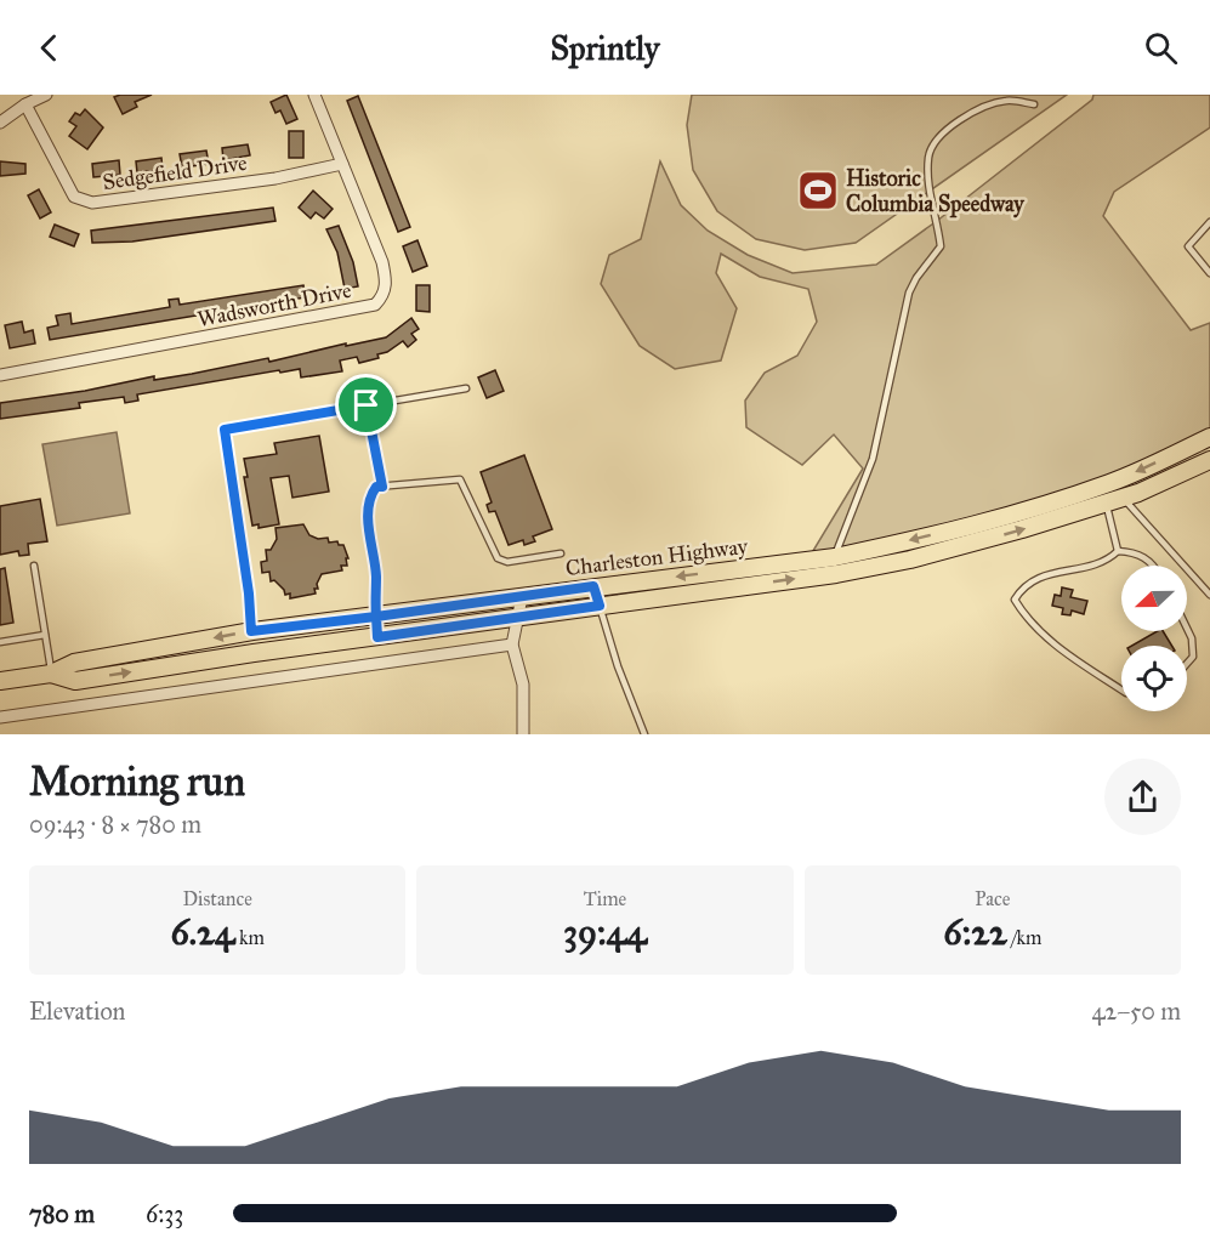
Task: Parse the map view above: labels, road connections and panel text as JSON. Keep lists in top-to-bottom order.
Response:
{
  "streets": {
    "main road": ["Charleston Highway"],
    "street": ["Sedgefield Drive", "Wadsworth Drive"]
  },
  "crossings": [
    ["Sedgefield Drive", "Wadsworth Drive"]
  ],
  "places": {
    "sports": ["Historic Columbia Speedway"]
  },
  "north": "left",
  "page": {
    "header": "Sprintly",
    "heading": ["Morning run", "09:43 · 8 × 780 m"],
    "stats": [
      ["Distance", "6.24 km"],
      ["Time", "39:44"],
      ["Pace", "6:22 /km"]
    ],
    "chart": ["Elevation", "42–50 m"],
    "list": [
      {
        "name": "780 m",
        "note": "6:33"
      }
    ]
  }
}
